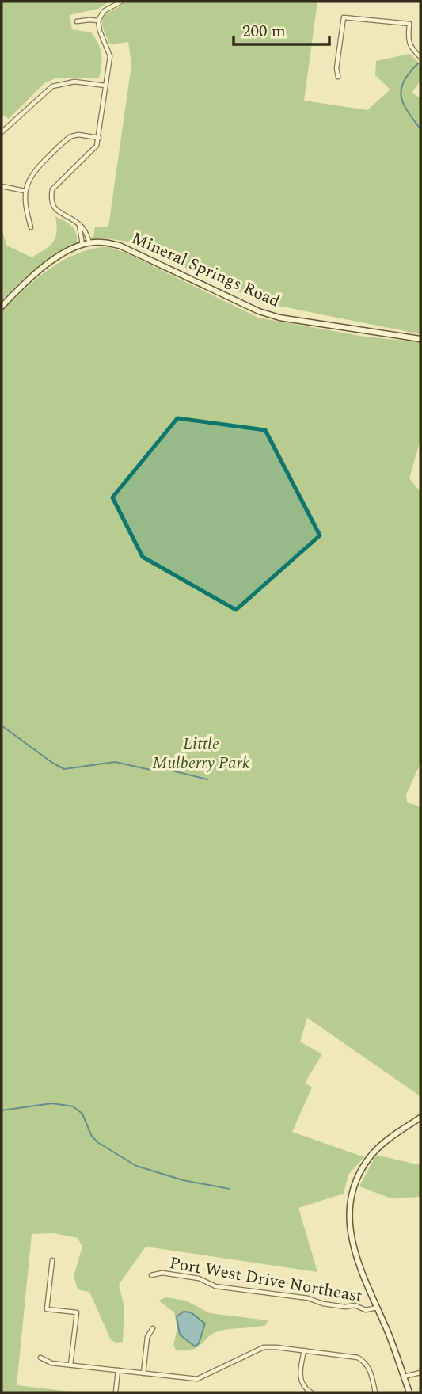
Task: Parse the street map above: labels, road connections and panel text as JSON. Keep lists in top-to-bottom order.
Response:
{
  "streets": {
    "street": ["Mineral Springs Road", "Port West Drive Northeast"]
  },
  "parks": ["Little Mulberry Park"],
  "scale_bar": "200 m"
}
